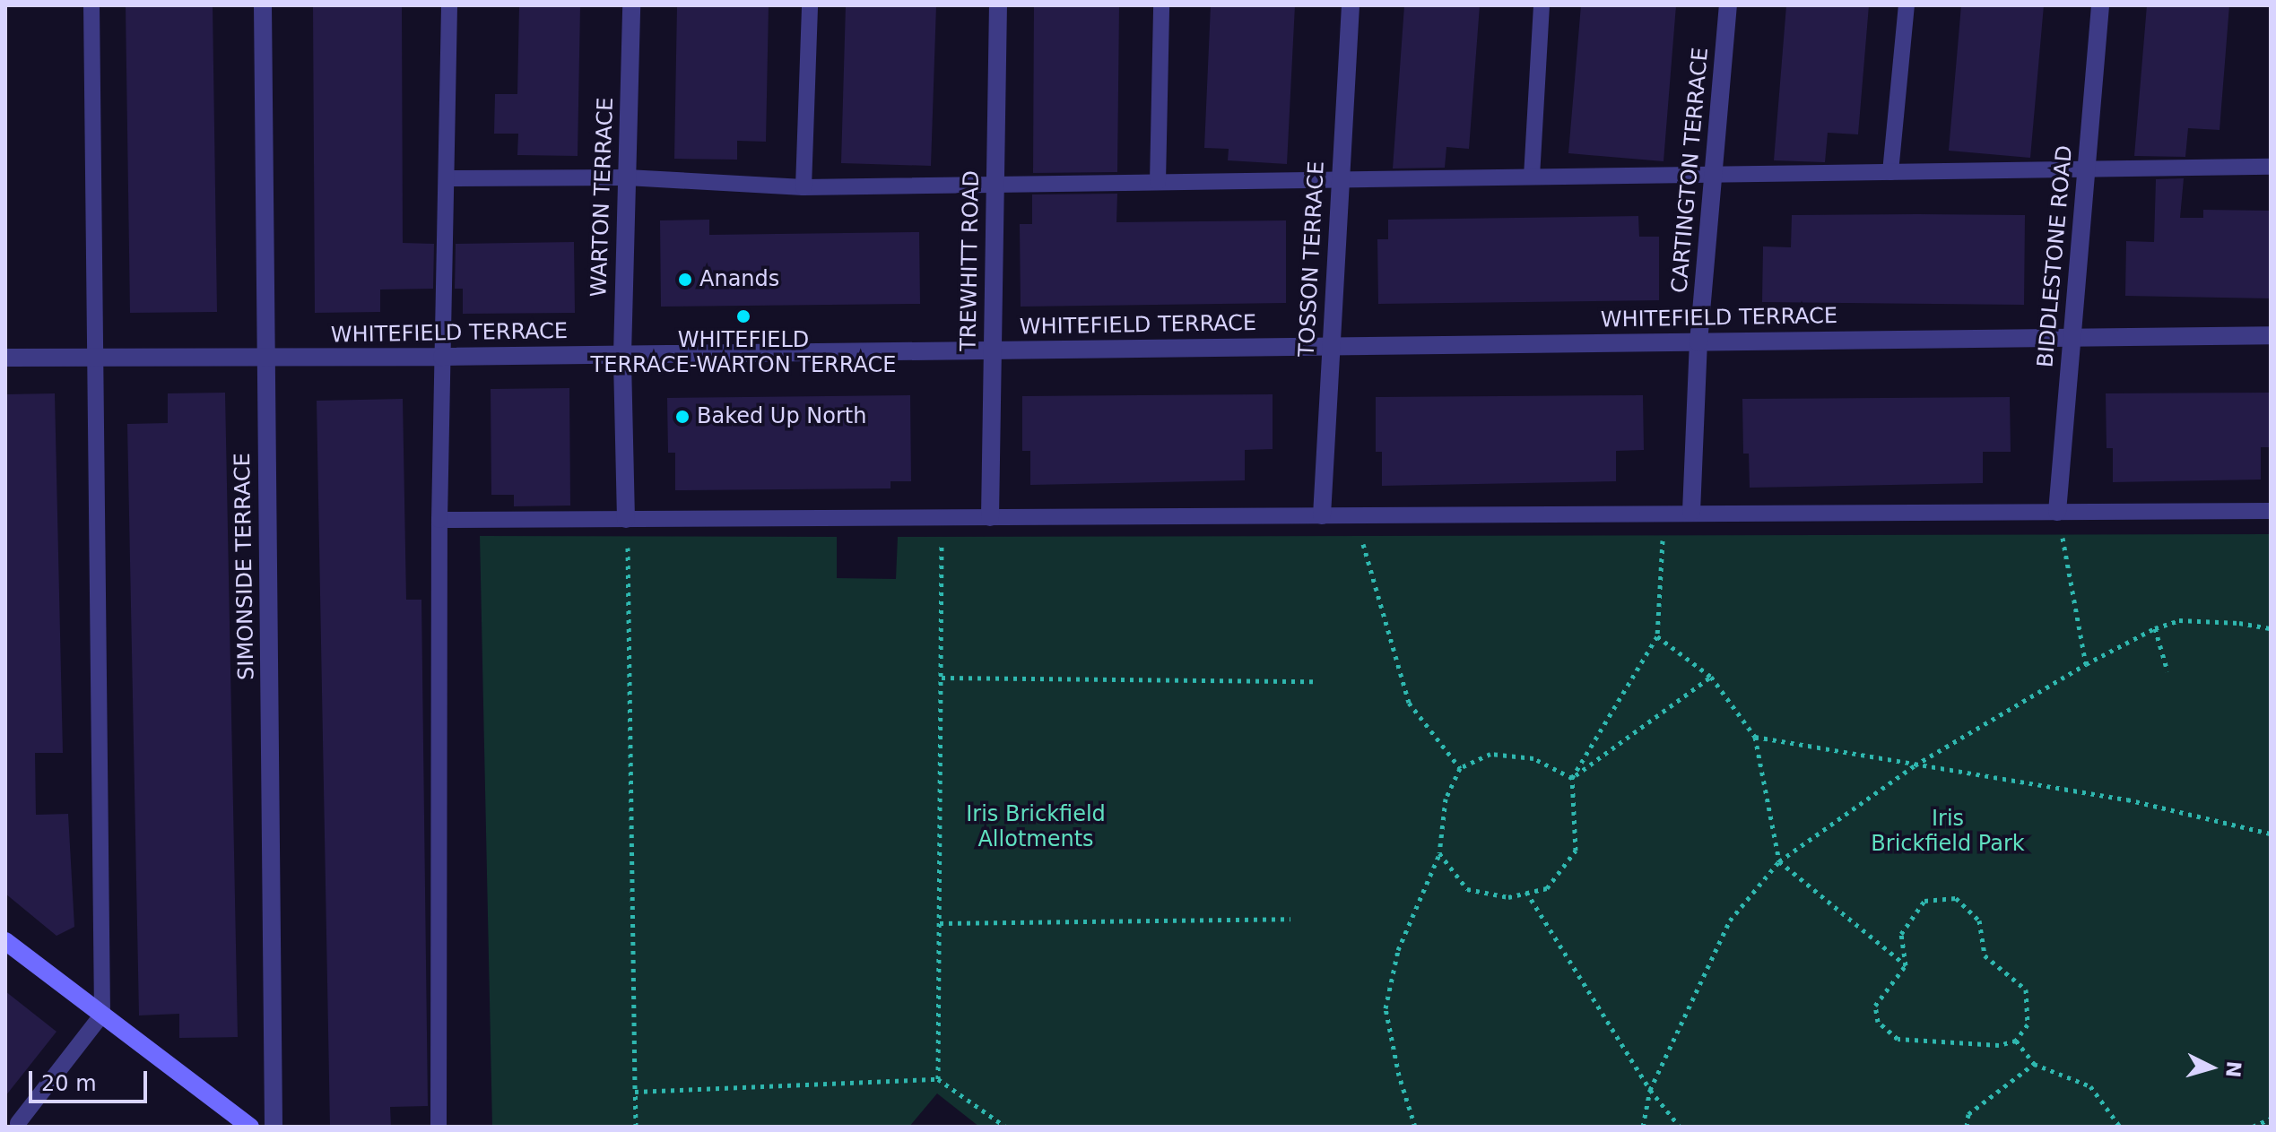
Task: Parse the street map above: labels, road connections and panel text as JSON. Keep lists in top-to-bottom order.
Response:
{
  "streets": {
    "street": [
      "CARTINGTON TERRACE",
      "WARTON TERRACE",
      "BIDDLESTONE ROAD",
      "TOSSON TERRACE",
      "TREWHITT ROAD",
      "WHITEFIELD TERRACE",
      "SIMONSIDE TERRACE"
    ]
  },
  "crossings": [
    ["CARTINGTON TERRACE", "WHITEFIELD TERRACE"],
    ["WARTON TERRACE", "WHITEFIELD TERRACE"],
    ["BIDDLESTONE ROAD", "WHITEFIELD TERRACE"],
    ["TOSSON TERRACE", "WHITEFIELD TERRACE"],
    ["TREWHITT ROAD", "WHITEFIELD TERRACE"],
    ["WHITEFIELD TERRACE", "SIMONSIDE TERRACE"]
  ],
  "parks": ["Iris Brickfield Allotments", "Iris Brickfield Park"],
  "places": ["Anands", "WHITEFIELD TERRACE-WARTON TERRACE", "Baked Up North"],
  "scale_bar": "20 m",
  "north": "right"
}
